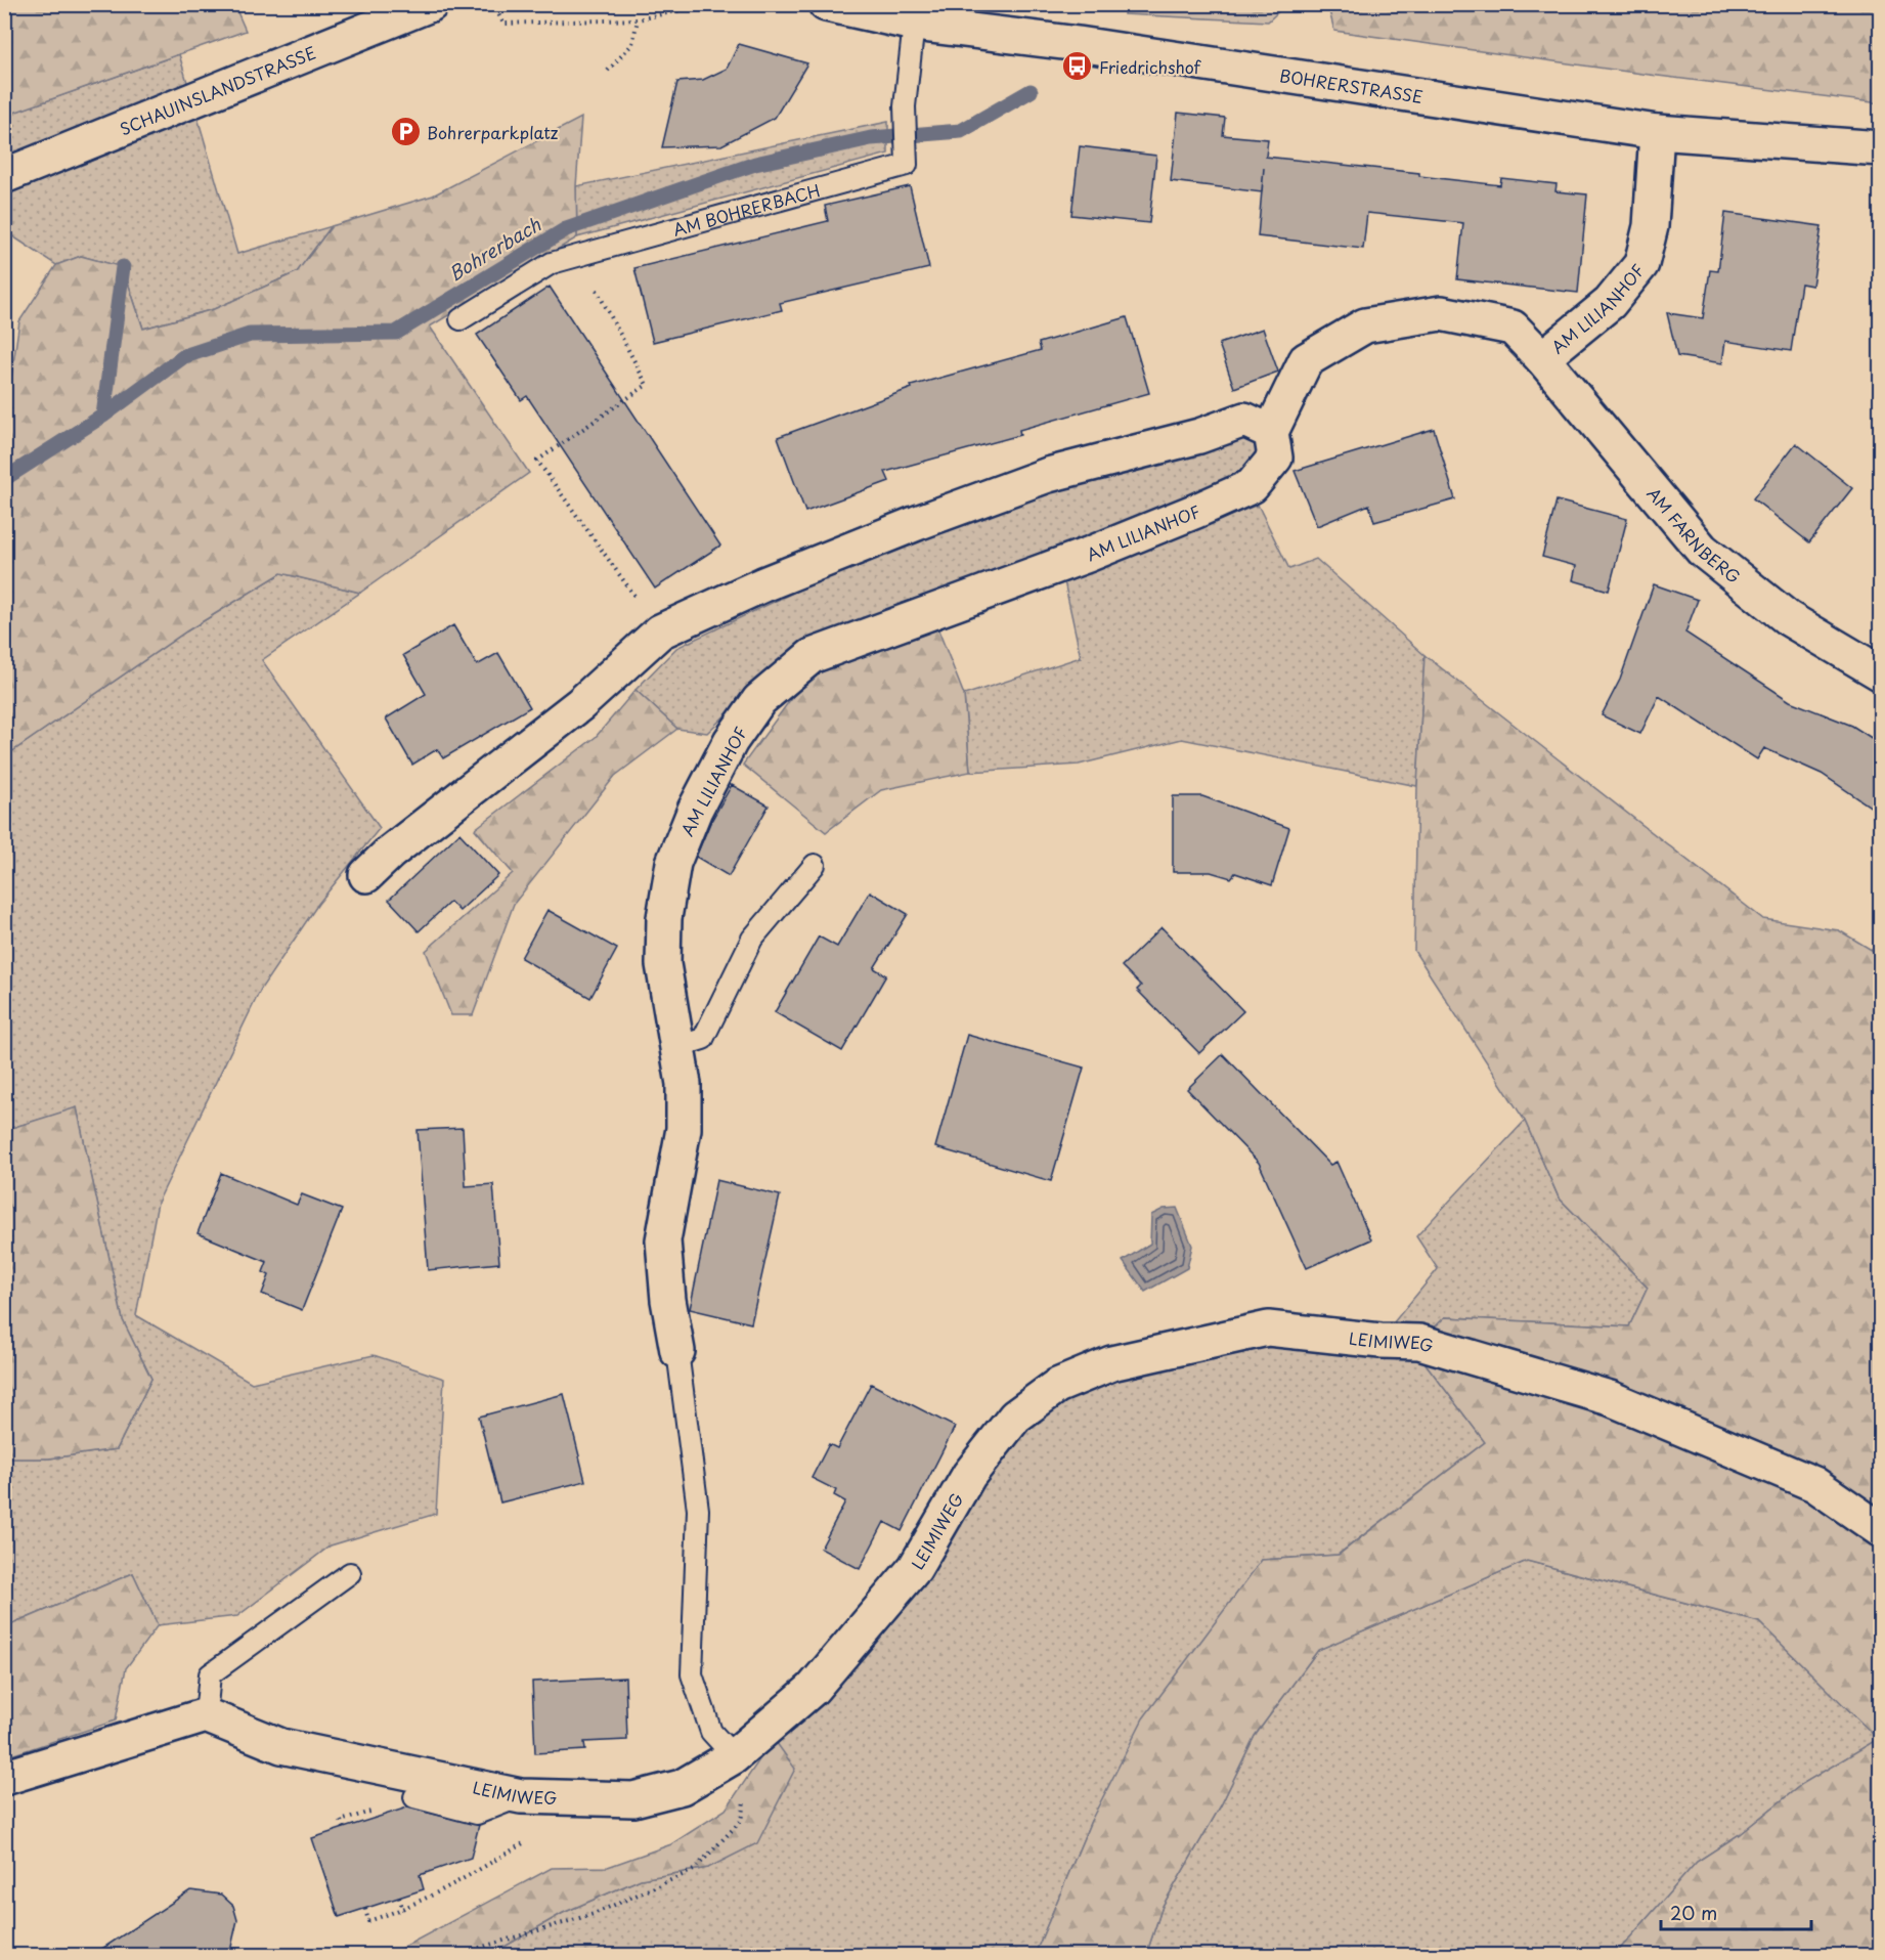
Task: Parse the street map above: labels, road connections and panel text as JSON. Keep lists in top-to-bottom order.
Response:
{
  "streets": {
    "street": [
      "BOHRERSTRASSE",
      "SCHAUINSLANDSTRASSE",
      "AM LILIANHOF",
      "AM FARNBERG",
      "LEIMIWEG"
    ],
    "lane": ["AM BOHRERBACH"]
  },
  "crossings": [
    ["BOHRERSTRASSE", "AM BOHRERBACH"],
    ["BOHRERSTRASSE", "AM LILIANHOF"],
    ["AM LILIANHOF", "AM FARNBERG"]
  ],
  "water": ["Bohrerbach"],
  "places": {
    "bus stop": ["Friedrichshof"],
    "parking": ["Bohrerparkplatz"]
  },
  "scale_bar": "20 m"
}
